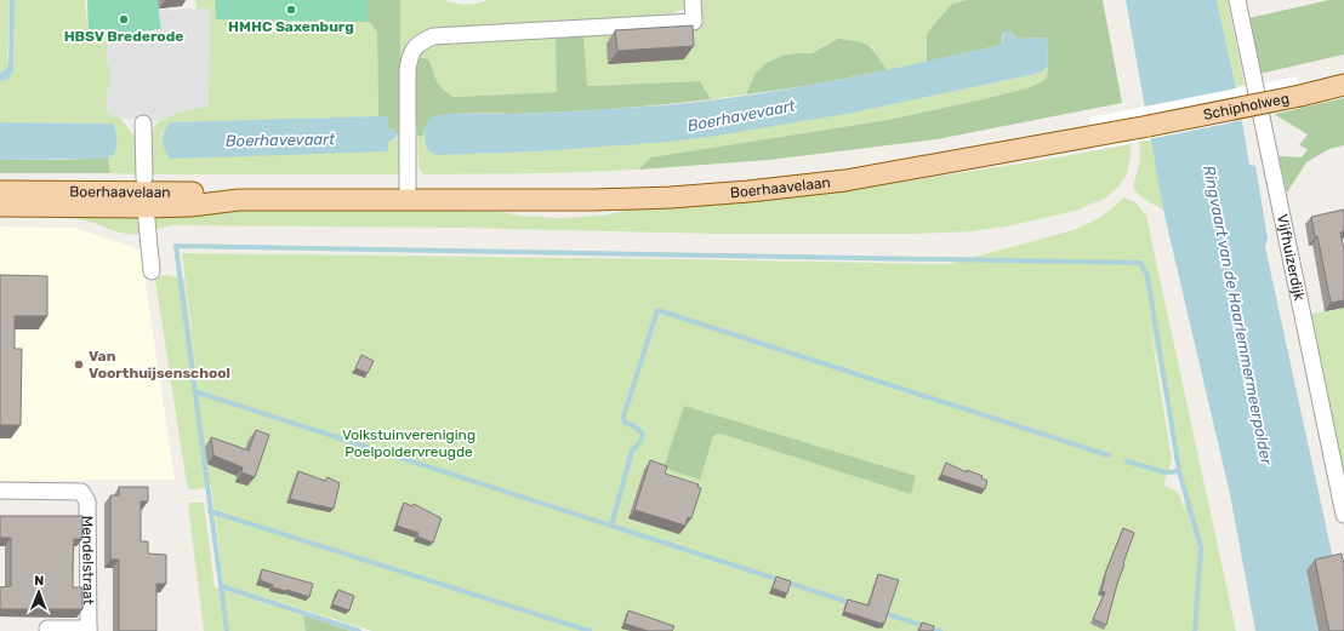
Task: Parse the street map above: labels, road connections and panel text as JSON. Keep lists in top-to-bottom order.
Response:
{
  "streets": {
    "main road": ["Schipholweg", "Boerhaavelaan"],
    "street": ["Vijfhuizerdijk", "Mendelstraat"]
  },
  "crossings": [
    ["Schipholweg", "Boerhaavelaan"]
  ],
  "water": ["Boerhavevaart", "Ringvaart van de Haarlemmermeerpolder"],
  "parks": ["Volkstuinvereniging Poelpoldervreugde"],
  "places": ["HMHC Saxenburg", "HBSV Brederode", "Van Voorthuijsenschool"],
  "north": "top"
}
